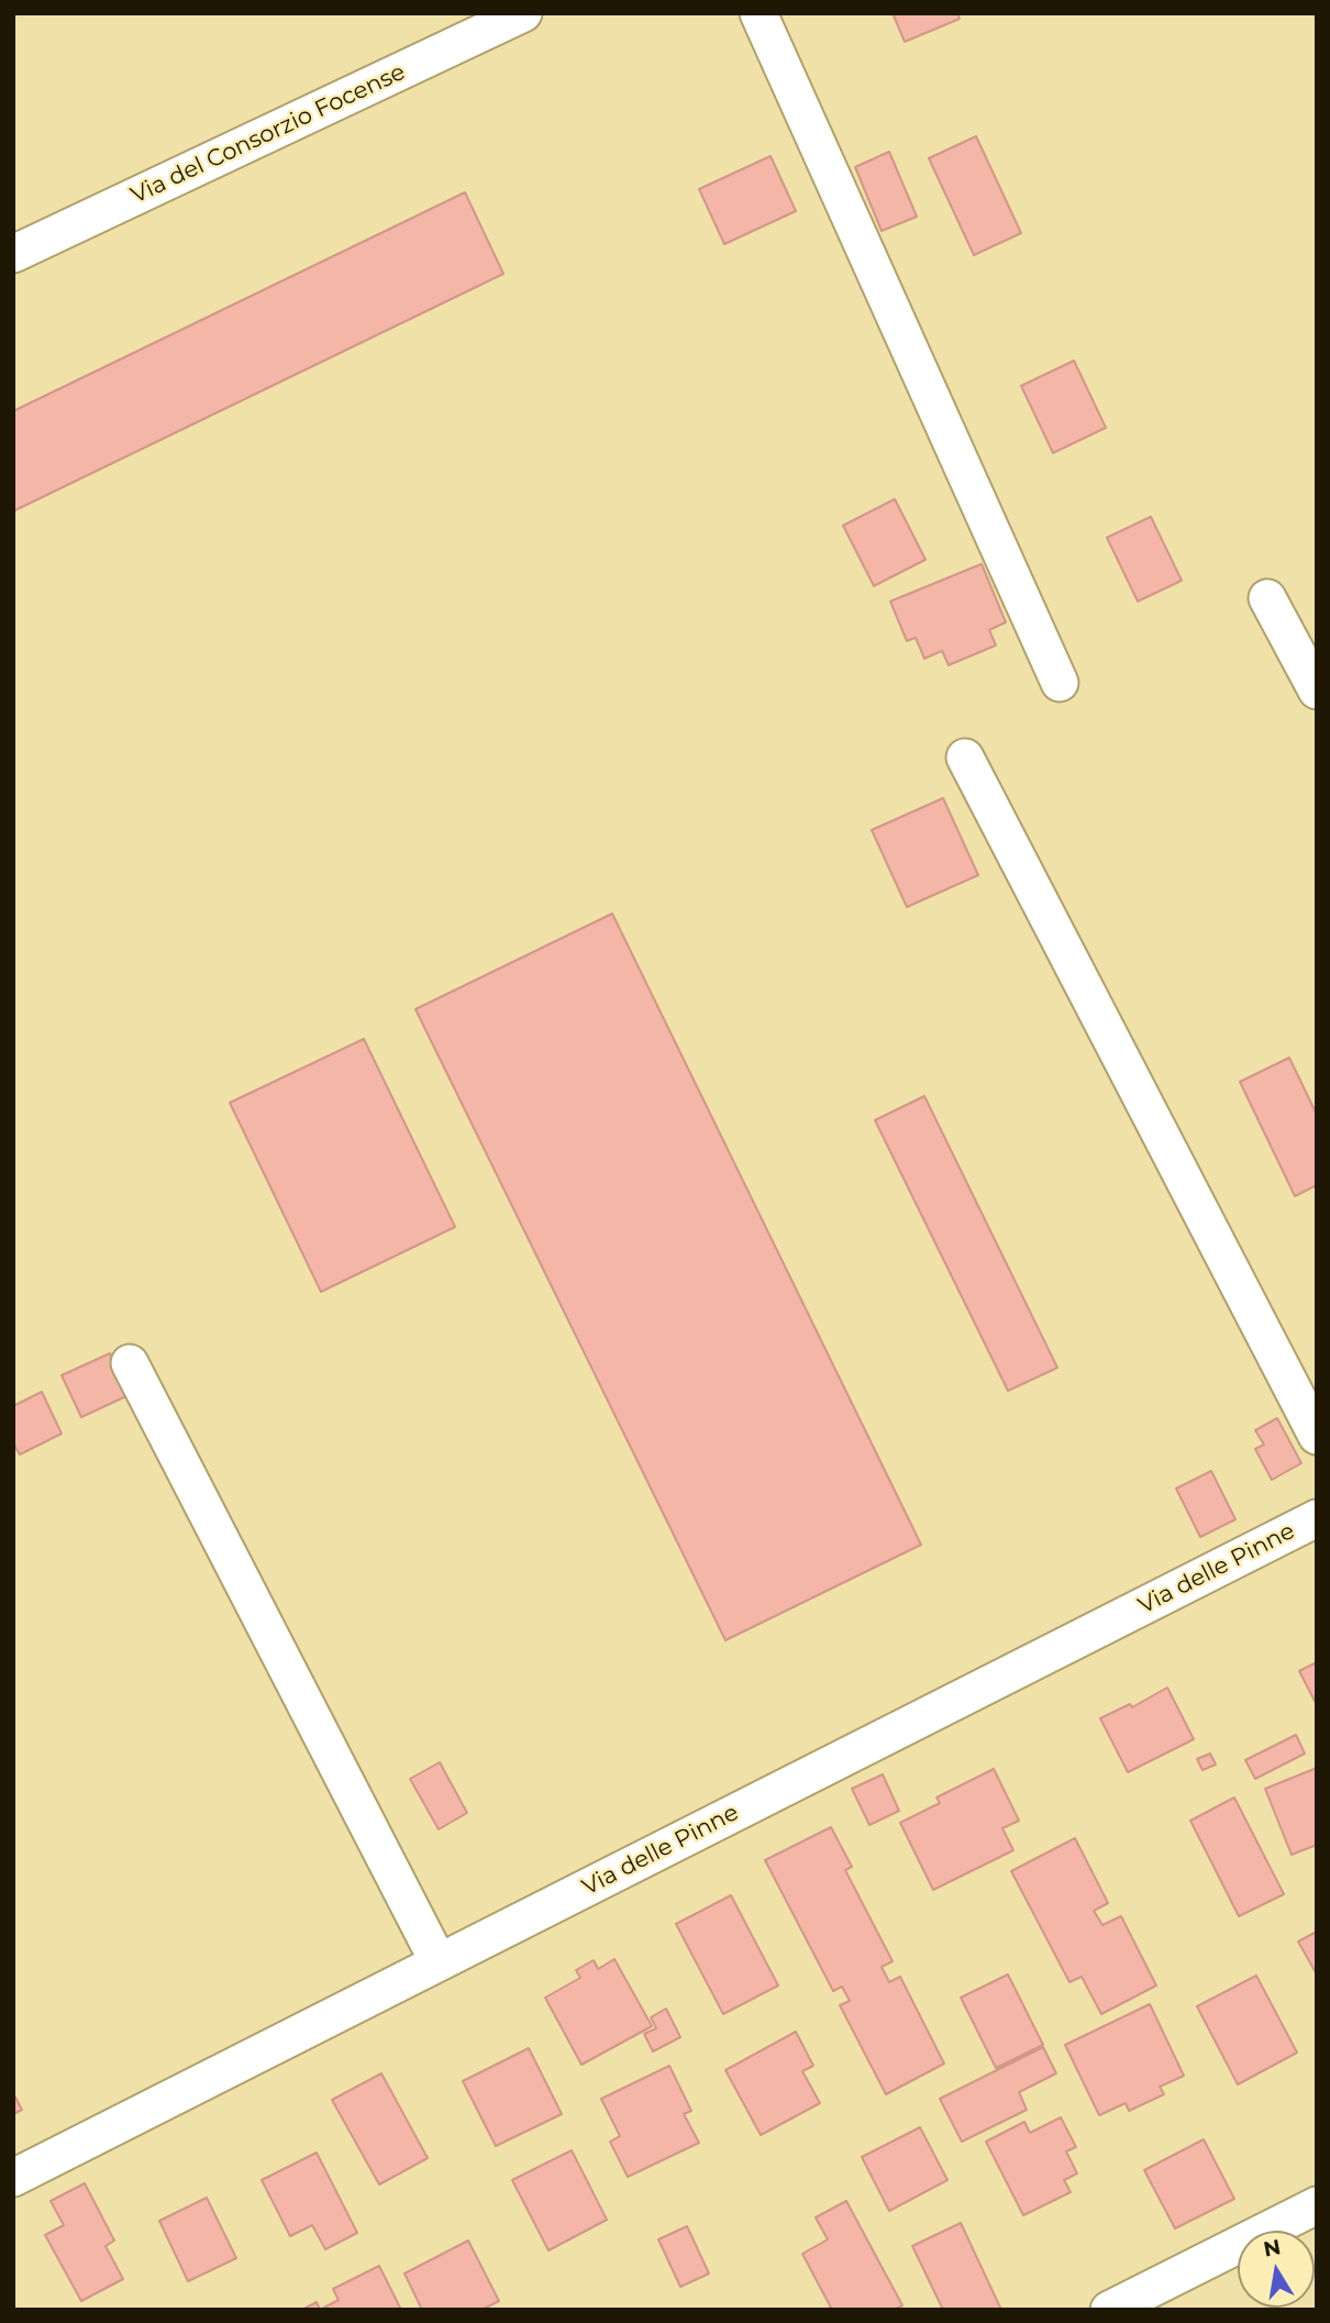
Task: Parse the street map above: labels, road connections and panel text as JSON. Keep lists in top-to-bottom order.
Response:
{
  "streets": {
    "street": ["Via del Consorzio Focense", "Via delle Pinne"]
  },
  "north": "top"
}
